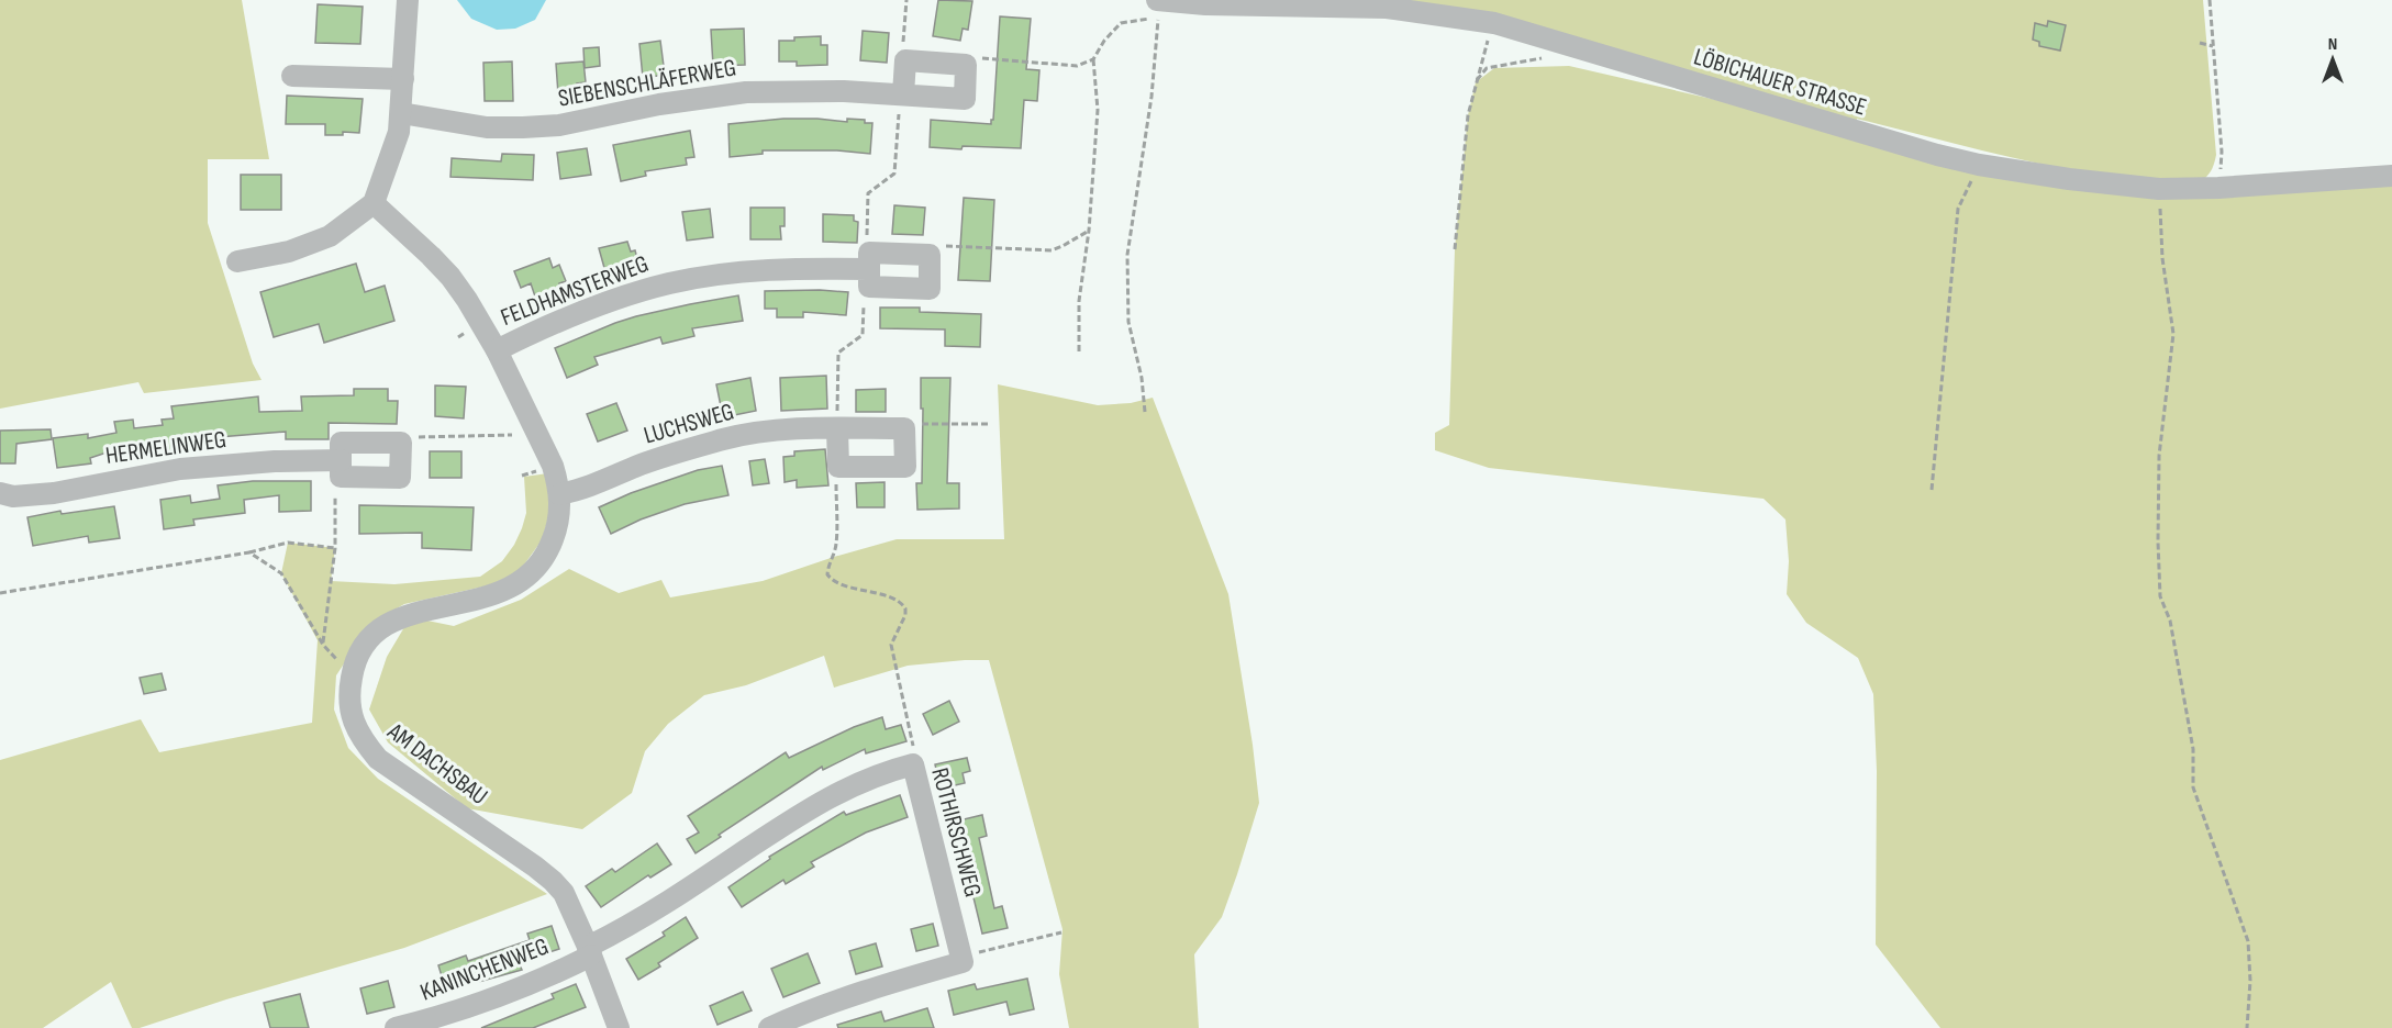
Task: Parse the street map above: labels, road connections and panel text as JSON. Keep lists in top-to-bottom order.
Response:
{
  "streets": {
    "street": [
      "LÖBICHAUER STRASSE",
      "SIEBENSCHLÄFERWEG",
      "FELDHAMSTERWEG",
      "LUCHSWEG",
      "HERMELINWEG",
      "AM DACHSBAU",
      "ROTHIRSCHWEG",
      "KANINCHENWEG"
    ]
  },
  "crossings": [
    ["FELDHAMSTERWEG", "AM DACHSBAU"],
    ["LUCHSWEG", "AM DACHSBAU"],
    ["AM DACHSBAU", "ROTHIRSCHWEG"],
    ["AM DACHSBAU", "KANINCHENWEG"],
    ["ROTHIRSCHWEG", "KANINCHENWEG"]
  ],
  "north": "top"
}
